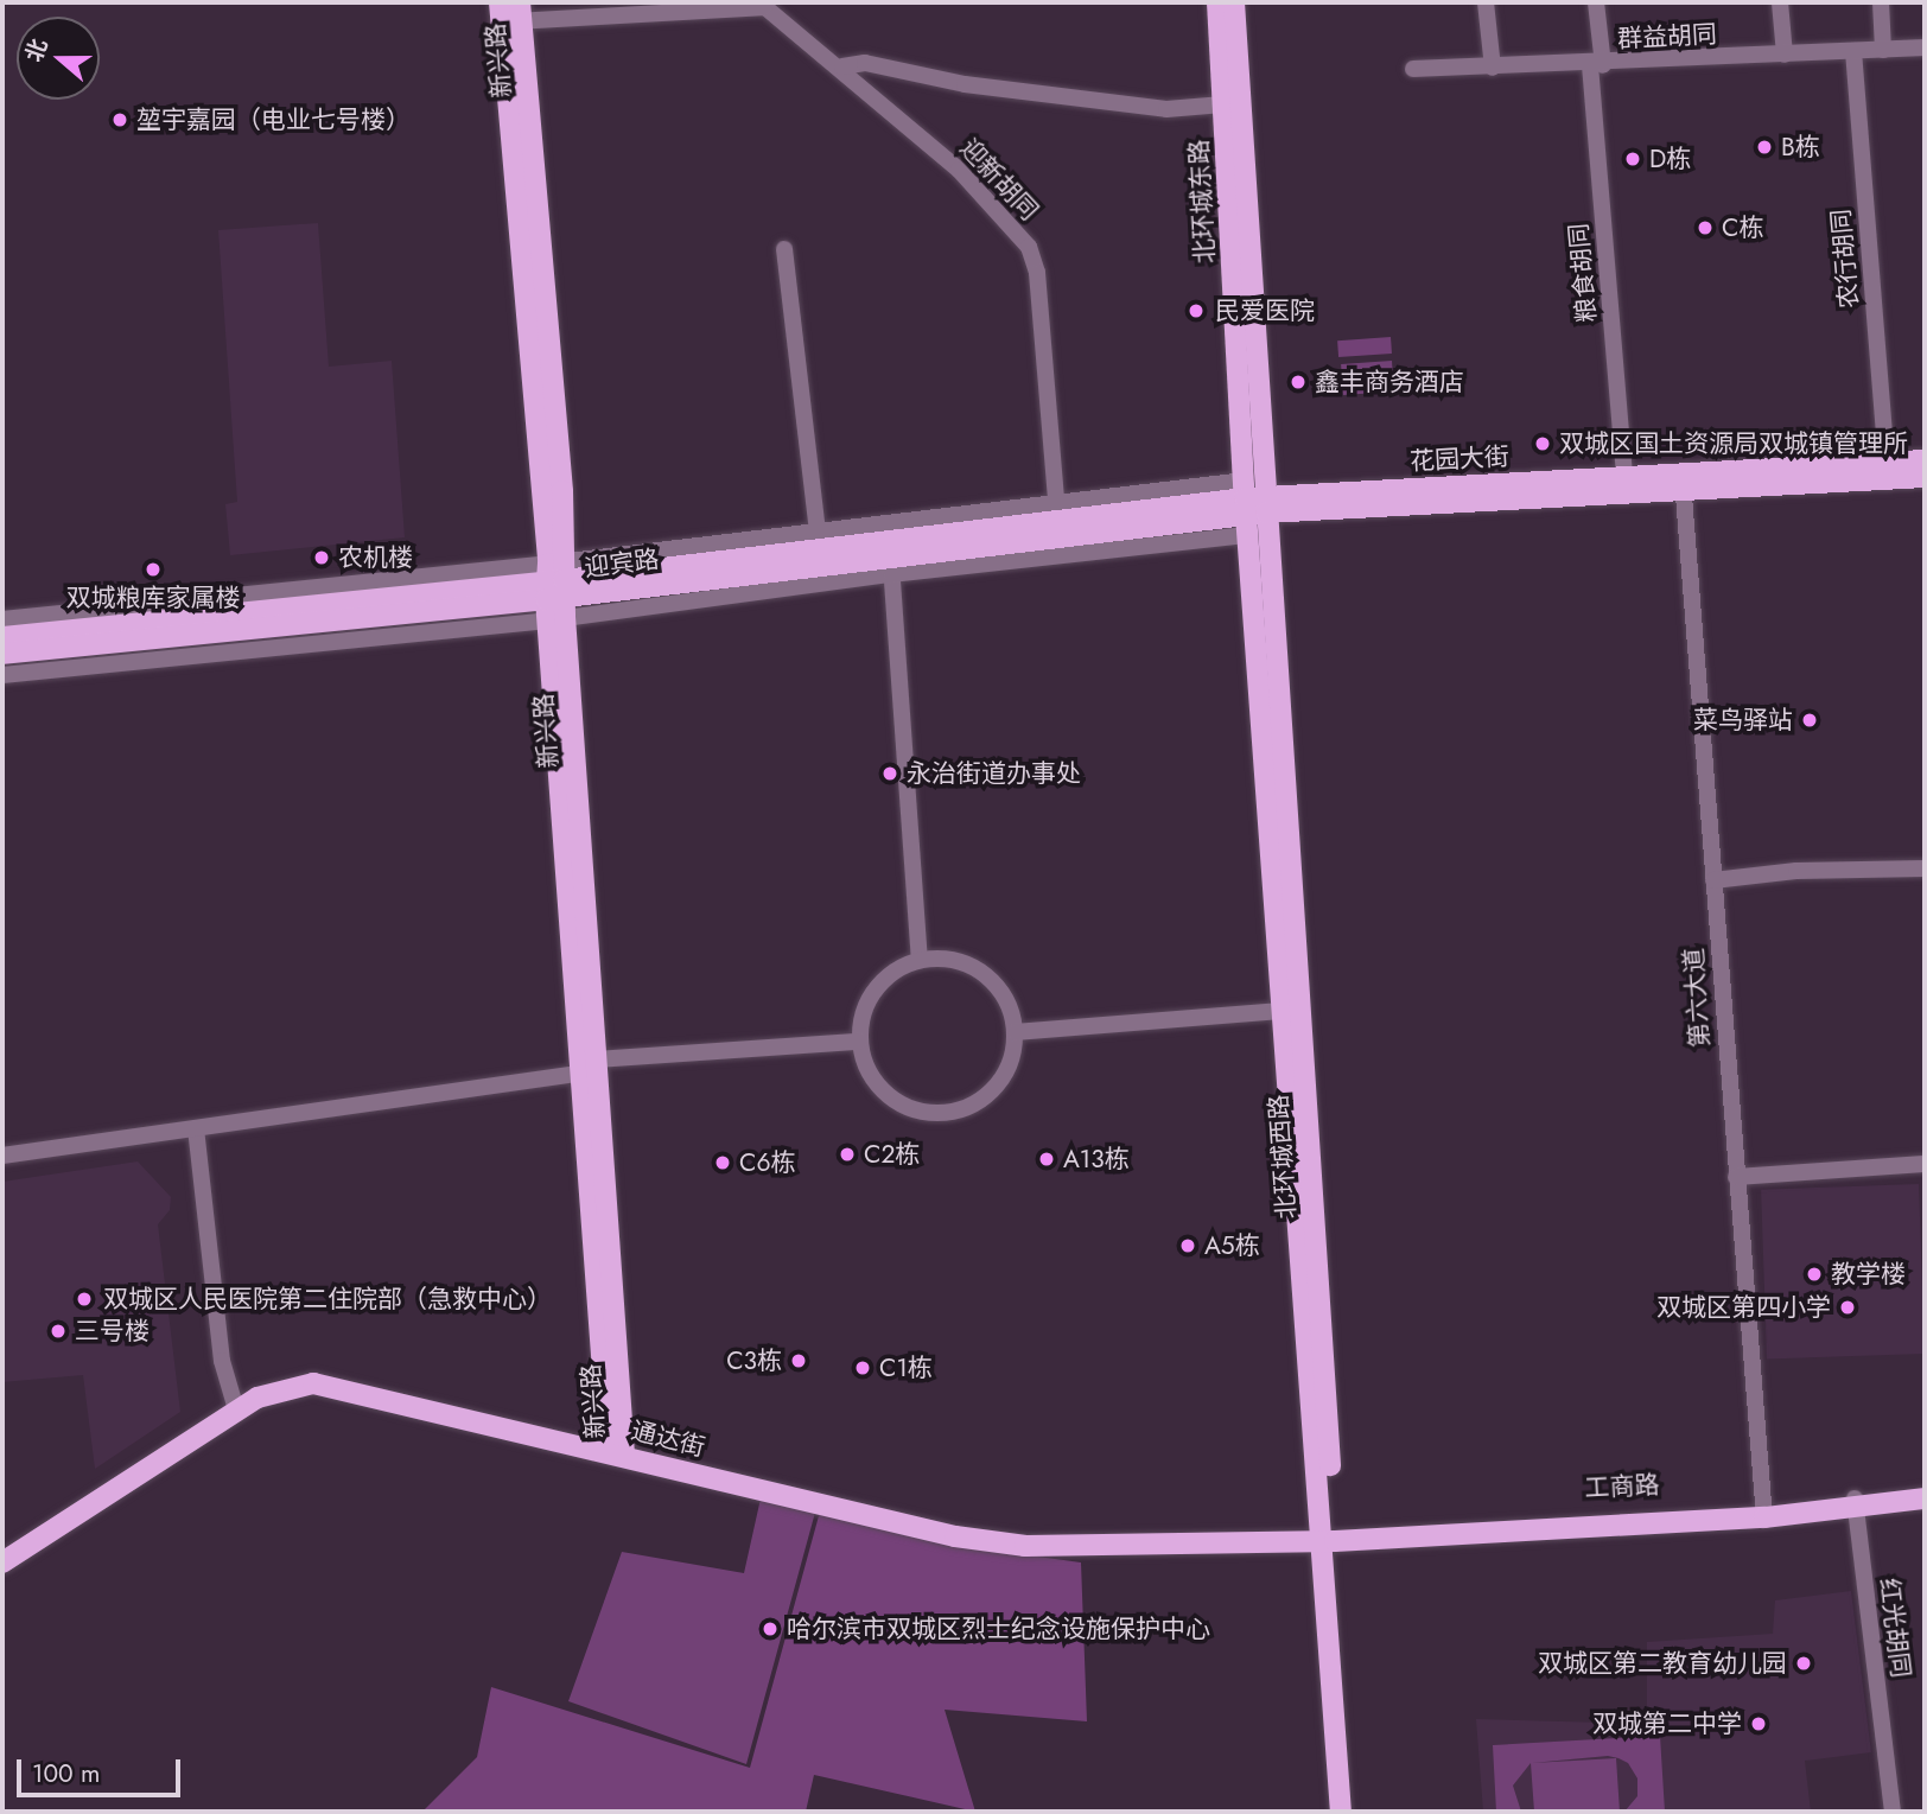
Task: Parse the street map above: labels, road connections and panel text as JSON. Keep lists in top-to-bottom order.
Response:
{
  "streets": {
    "main road": [
      "新兴路",
      "北环城东路",
      "花园大街",
      "迎宾路",
      "北环城西路",
      "通达街",
      "工商路"
    ],
    "street": [
      "群益胡同",
      "迎新胡同",
      "农行胡同",
      "粮食胡同",
      "第六大道",
      "红光胡同"
    ]
  },
  "crossings": [
    ["群益胡同", "农行胡同"],
    ["群益胡同", "粮食胡同"],
    ["新兴路", "迎宾路"],
    ["新兴路", "通达街"],
    ["迎新胡同", "迎宾路"],
    ["北环城东路", "花园大街"],
    ["北环城东路", "迎宾路"],
    ["北环城东路", "北环城西路"],
    ["农行胡同", "花园大街"],
    ["粮食胡同", "花园大街"],
    ["花园大街", "迎宾路"],
    ["花园大街", "第六大道"],
    ["花园大街", "北环城西路"],
    ["迎宾路", "北环城西路"],
    ["第六大道", "工商路"],
    ["北环城西路", "通达街"],
    ["北环城西路", "工商路"],
    ["通达街", "工商路"],
    ["工商路", "红光胡同"]
  ],
  "places": [
    "堃宇嘉园（电业七号楼）",
    "B栋",
    "D栋",
    "C栋",
    "民爱医院",
    "鑫丰商务酒店",
    "双城区国土资源局双城镇管理所",
    "农机楼",
    "双城粮库家属楼",
    "菜鸟驿站",
    "永治街道办事处",
    "C2栋",
    "A13栋",
    "C6栋",
    "A5栋",
    "教学楼",
    "双城区人民医院第二住院部（急救中心）",
    "双城区第四小学",
    "三号楼",
    "C3栋",
    "C1栋",
    "哈尔滨市双城区烈士纪念设施保护中心",
    "双城区第二教育幼儿园",
    "双城第二中学"
  ],
  "scale_bar": "100 m",
  "north": "left"
}
